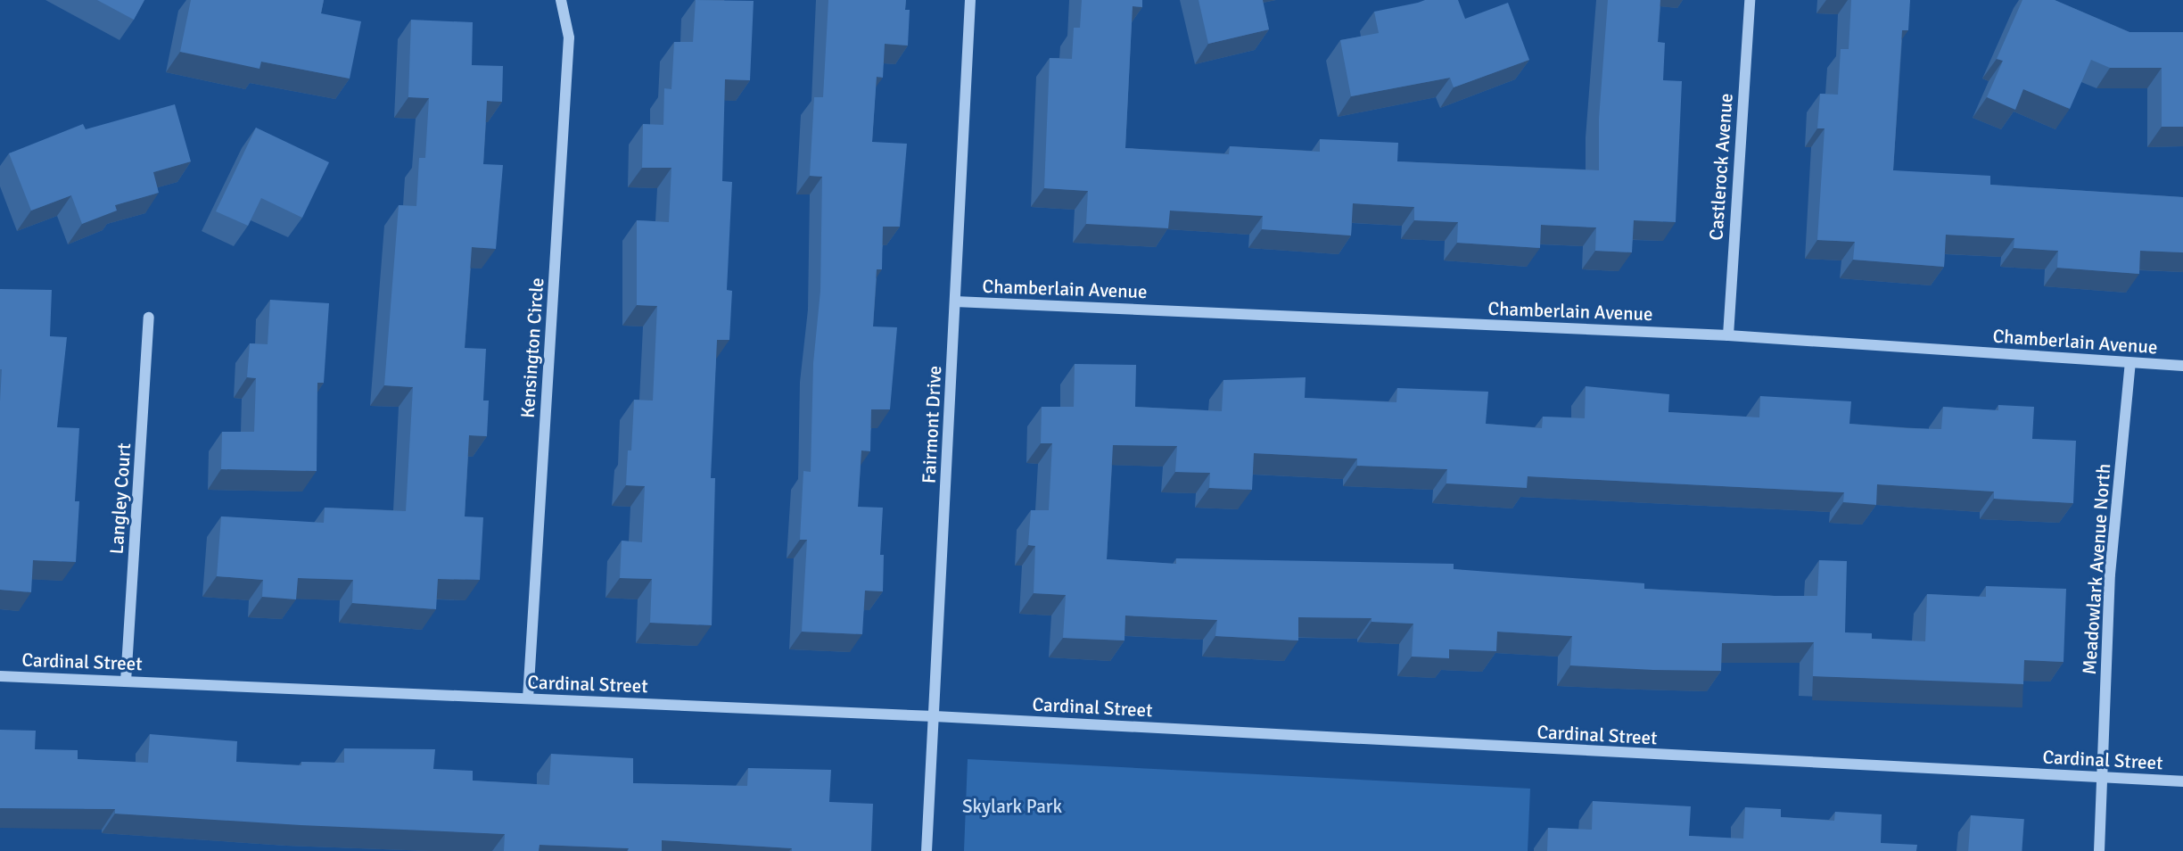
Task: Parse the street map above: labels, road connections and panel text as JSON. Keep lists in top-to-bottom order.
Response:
{
  "streets": {
    "street": [
      "Castlerock Avenue",
      "Chamberlain Avenue",
      "Kensington Circle",
      "Fairmont Drive",
      "Langley Court",
      "Meadowlark Avenue North",
      "Cardinal Street"
    ]
  },
  "crossings": [
    ["Castlerock Avenue", "Chamberlain Avenue"],
    ["Chamberlain Avenue", "Fairmont Drive"],
    ["Chamberlain Avenue", "Meadowlark Avenue North"],
    ["Kensington Circle", "Cardinal Street"],
    ["Fairmont Drive", "Cardinal Street"],
    ["Langley Court", "Cardinal Street"],
    ["Meadowlark Avenue North", "Cardinal Street"]
  ],
  "parks": ["Skylark Park"]
}
